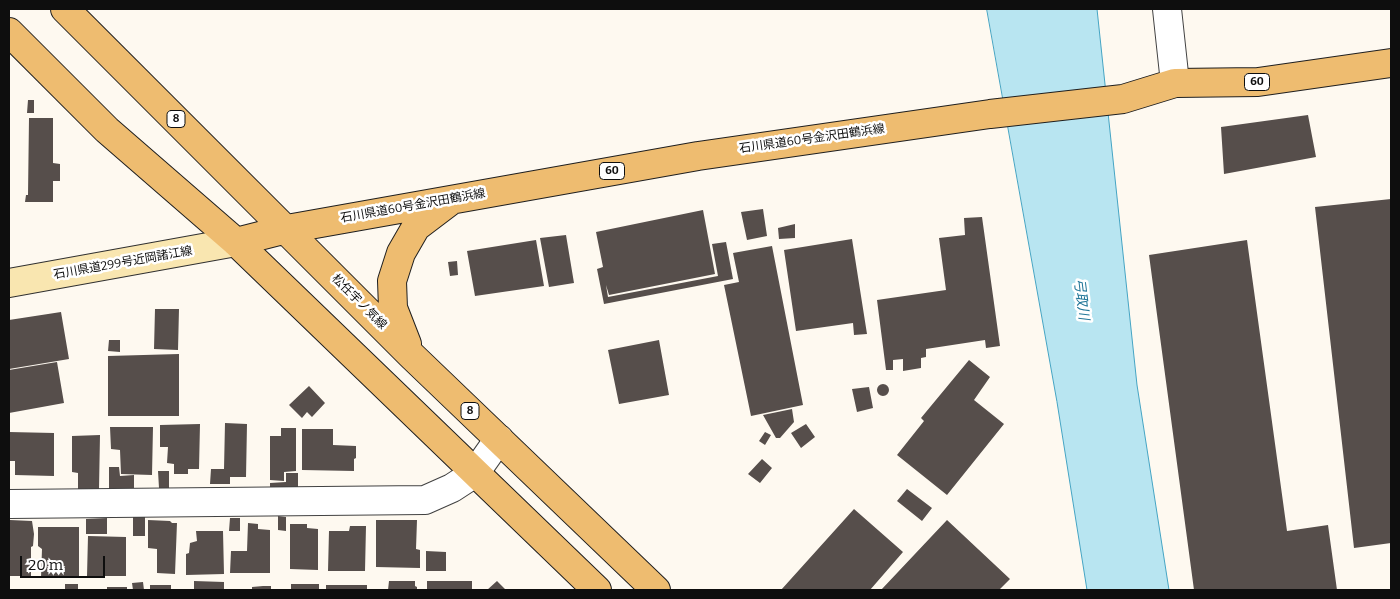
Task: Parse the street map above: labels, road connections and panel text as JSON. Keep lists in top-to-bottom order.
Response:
{
  "streets": {
    "main road": [
      "60",
      "8",
      "石川県道60号金沢田鶴浜線",
      "石川県道299号近岡諸江線",
      "松任宇ノ気線"
    ]
  },
  "crossings": [
    ["石川県道60号金沢田鶴浜線", "石川県道299号近岡諸江線"],
    ["石川県道60号金沢田鶴浜線", "松任宇ノ気線"]
  ],
  "water": ["弓取川"],
  "scale_bar": "20 m"
}
